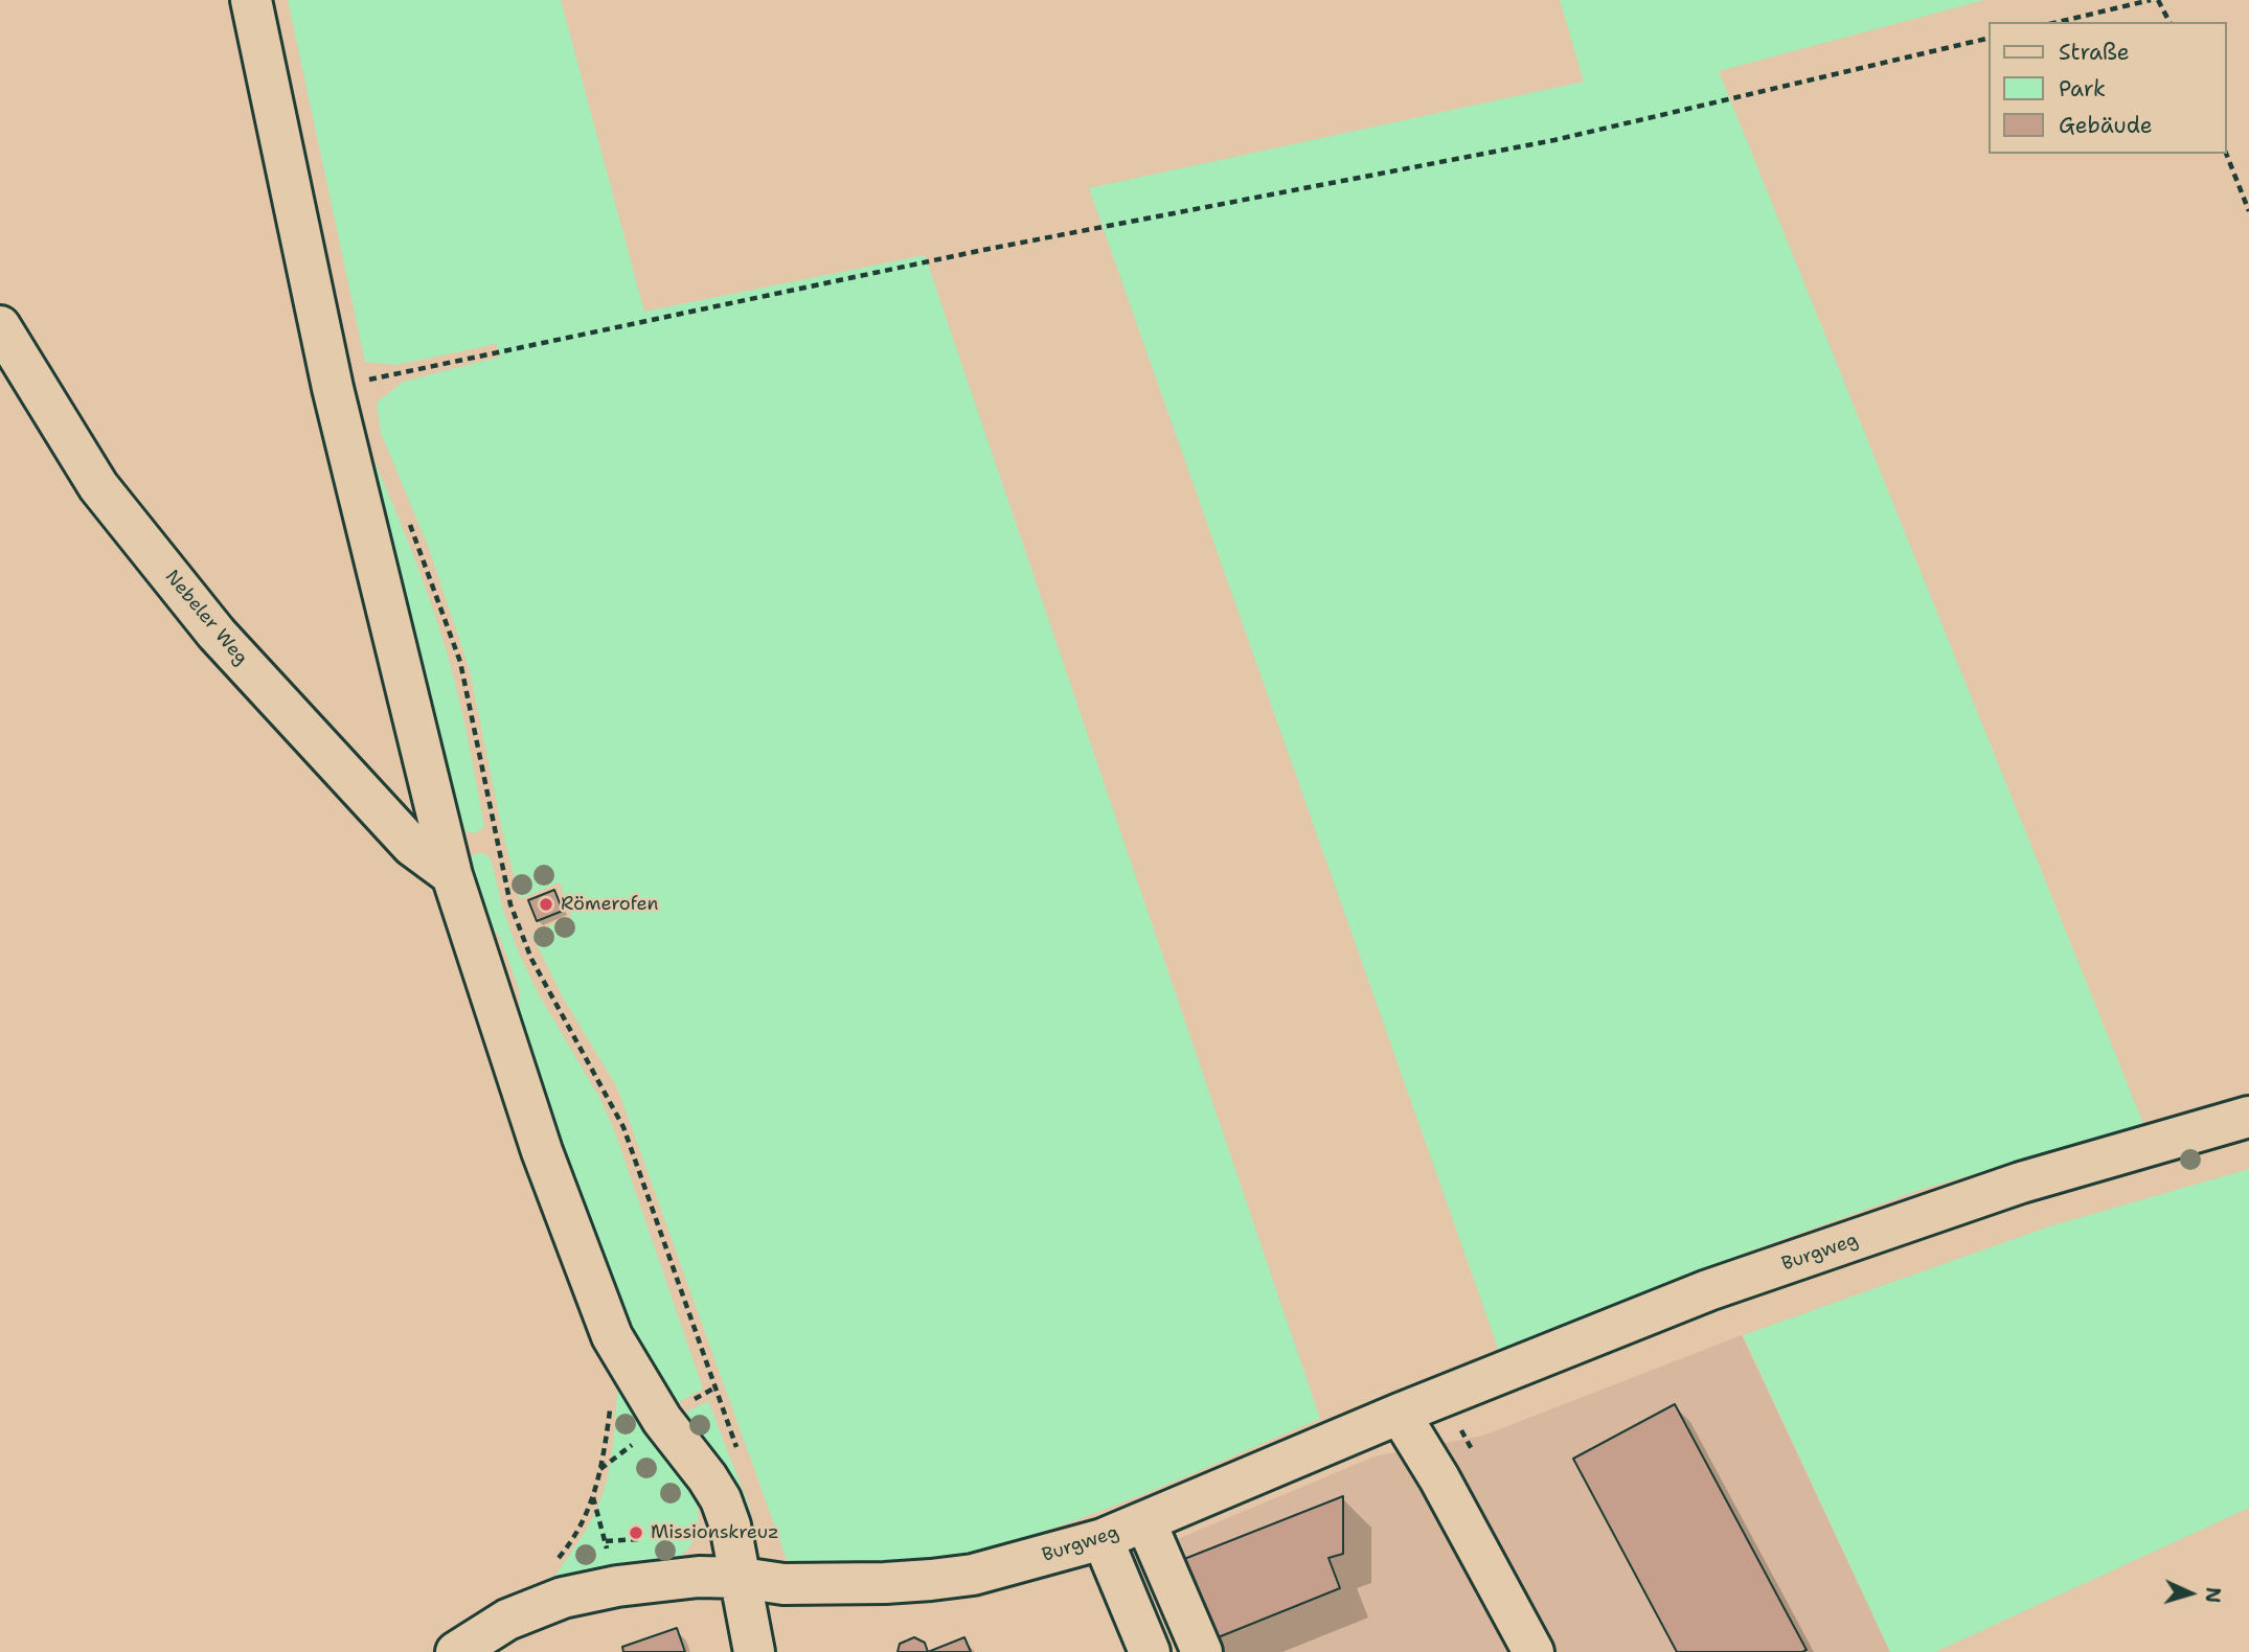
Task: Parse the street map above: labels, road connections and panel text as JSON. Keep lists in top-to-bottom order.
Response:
{
  "streets": {
    "street": ["Nebeler Weg", "Burgweg"]
  },
  "places": ["Römerofen", "Missionskreuz"],
  "legend": ["Straße", "Park", "Gebäude"],
  "north": "right"
}
